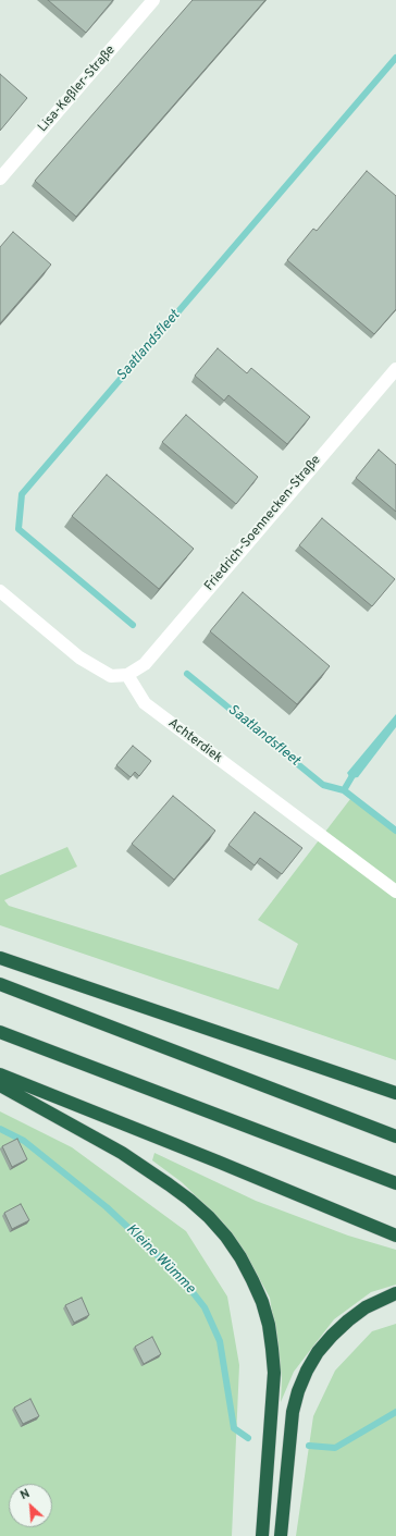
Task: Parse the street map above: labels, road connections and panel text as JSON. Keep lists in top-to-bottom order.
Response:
{
  "streets": {
    "street": ["Lisa-Keßler-Straße", "Friedrich-Soennecken-Straße", "Achterdiek"]
  },
  "crossings": [
    ["Friedrich-Soennecken-Straße", "Achterdiek"]
  ],
  "water": ["Saatlandsfleet", "Kleine Wümme"],
  "north": "top left"
}
